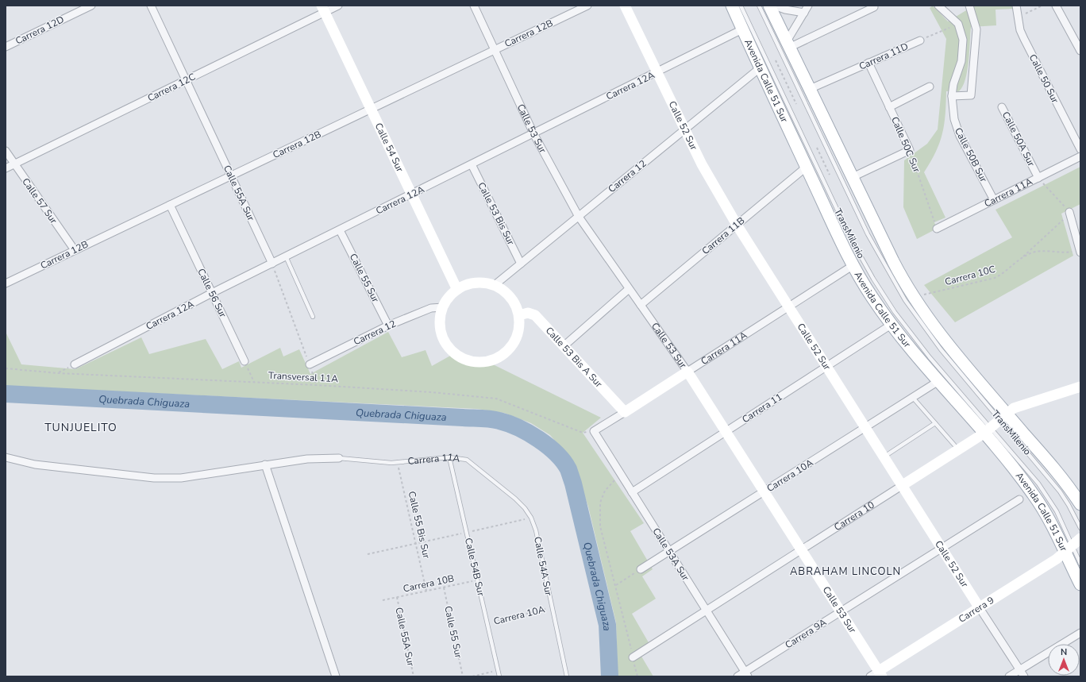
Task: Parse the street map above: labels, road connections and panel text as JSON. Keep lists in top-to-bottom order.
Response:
{
  "streets": {
    "main road": ["Avenida Calle 51 Sur"],
    "street": [
      "Carrera 12D",
      "Carrera 12B",
      "Carrera 11D",
      "Calle 50 Sur",
      "Carrera 12A",
      "Carrera 12C",
      "Calle 52 Sur",
      "Calle 53 Sur",
      "Calle 50A Sur",
      "Calle 50C Sur",
      "Calle 54 Sur",
      "Calle 50B Sur",
      "Carrera 12",
      "Carrera 11A",
      "Calle 55A Sur",
      "Calle 57 Sur",
      "Calle 53 Bis Sur",
      "Carrera 11B",
      "Calle 55 Sur",
      "Calle 56 Sur",
      "Calle 53 Bis A Sur",
      "Carrera 11",
      "Carrera 10A",
      "Carrera 10",
      "Calle 53A Sur",
      "Carrera 9",
      "Carrera 9A"
    ],
    "lane": ["TransMilenio", "Calle 54A Sur", "Calle 54B Sur"],
    "path": [
      "Carrera 10C",
      "Transversal 11A",
      "Calle 55 Bis Sur",
      "Carrera 10B"
    ]
  },
  "crossings": [
    ["Carrera 12B", "Calle 53 Sur"],
    ["Carrera 12B", "Calle 54 Sur"],
    ["Carrera 12B", "Calle 55A Sur"],
    ["Carrera 12B", "Calle 57 Sur"],
    ["Carrera 12B", "Calle 56 Sur"],
    ["Carrera 11D", "Calle 50C Sur"],
    ["Carrera 11D", "Calle 50B Sur"],
    ["Avenida Calle 51 Sur", "Carrera 12A"],
    ["Avenida Calle 51 Sur", "Carrera 12"],
    ["Avenida Calle 51 Sur", "Carrera 11A"],
    ["Avenida Calle 51 Sur", "TransMilenio"],
    ["Avenida Calle 51 Sur", "Carrera 11B"],
    ["Avenida Calle 51 Sur", "Carrera 11"],
    ["Avenida Calle 51 Sur", "Carrera 10A"],
    ["Avenida Calle 51 Sur", "Carrera 10"],
    ["Avenida Calle 51 Sur", "Carrera 9"],
    ["Carrera 12A", "Calle 52 Sur"],
    ["Carrera 12A", "Calle 53 Sur"],
    ["Carrera 12A", "Calle 54 Sur"],
    ["Carrera 12A", "Calle 55A Sur"],
    ["Carrera 12A", "Calle 53 Bis Sur"],
    ["Carrera 12A", "Calle 55 Sur"],
    ["Carrera 12A", "Calle 56 Sur"],
    ["Carrera 12C", "Calle 54 Sur"],
    ["Carrera 12C", "Calle 55A Sur"],
    ["Carrera 12C", "Calle 57 Sur"],
    ["Calle 52 Sur", "Carrera 12"],
    ["Calle 52 Sur", "Carrera 11A"],
    ["Calle 52 Sur", "Carrera 11B"],
    ["Calle 52 Sur", "Carrera 11"],
    ["Calle 52 Sur", "Carrera 10A"],
    ["Calle 52 Sur", "Carrera 10"],
    ["Calle 52 Sur", "Carrera 9"],
    ["Calle 52 Sur", "Carrera 9A"],
    ["Calle 53 Sur", "Carrera 12"],
    ["Calle 53 Sur", "Carrera 11A"],
    ["Calle 53 Sur", "Carrera 11B"],
    ["Calle 53 Sur", "Carrera 11"],
    ["Calle 53 Sur", "Carrera 10A"],
    ["Calle 53 Sur", "Carrera 10"],
    ["Calle 53 Sur", "Carrera 9"],
    ["Calle 53 Sur", "Carrera 9A"],
    ["Calle 50A Sur", "Carrera 11A"],
    ["Calle 50C Sur", "Carrera 11A"],
    ["Calle 54 Sur", "Carrera 12"],
    ["Calle 54 Sur", "Calle 53 Bis A Sur"],
    ["Calle 50B Sur", "Carrera 11A"],
    ["Carrera 12", "Calle 53 Bis Sur"],
    ["Carrera 12", "Calle 55 Sur"],
    ["Carrera 12", "Calle 53 Bis A Sur"],
    ["Carrera 11A", "Calle 53 Bis A Sur"],
    ["Carrera 11A", "Transversal 11A"],
    ["Carrera 11A", "Calle 55 Bis Sur"],
    ["Carrera 11A", "Calle 53A Sur"],
    ["Carrera 11A", "Calle 54A Sur"],
    ["Carrera 11A", "Calle 54B Sur"],
    ["Calle 55A Sur", "Carrera 10B"],
    ["TransMilenio", "Carrera 10"],
    ["Calle 55 Sur", "Carrera 10B"],
    ["Transversal 11A", "Calle 53A Sur"],
    ["Carrera 11", "Calle 53A Sur"],
    ["Carrera 10A", "Calle 53A Sur"],
    ["Carrera 10A", "Calle 54A Sur"],
    ["Carrera 10A", "Calle 54B Sur"],
    ["Carrera 10", "Calle 53A Sur"],
    ["Calle 55 Bis Sur", "Carrera 10B"],
    ["Calle 53A Sur", "Carrera 9A"],
    ["Calle 54B Sur", "Carrera 10B"]
  ],
  "districts": ["TUNJUELITO", "ABRAHAM LINCOLN"],
  "water": ["Quebrada Chiguaza"],
  "north": "top"
}
